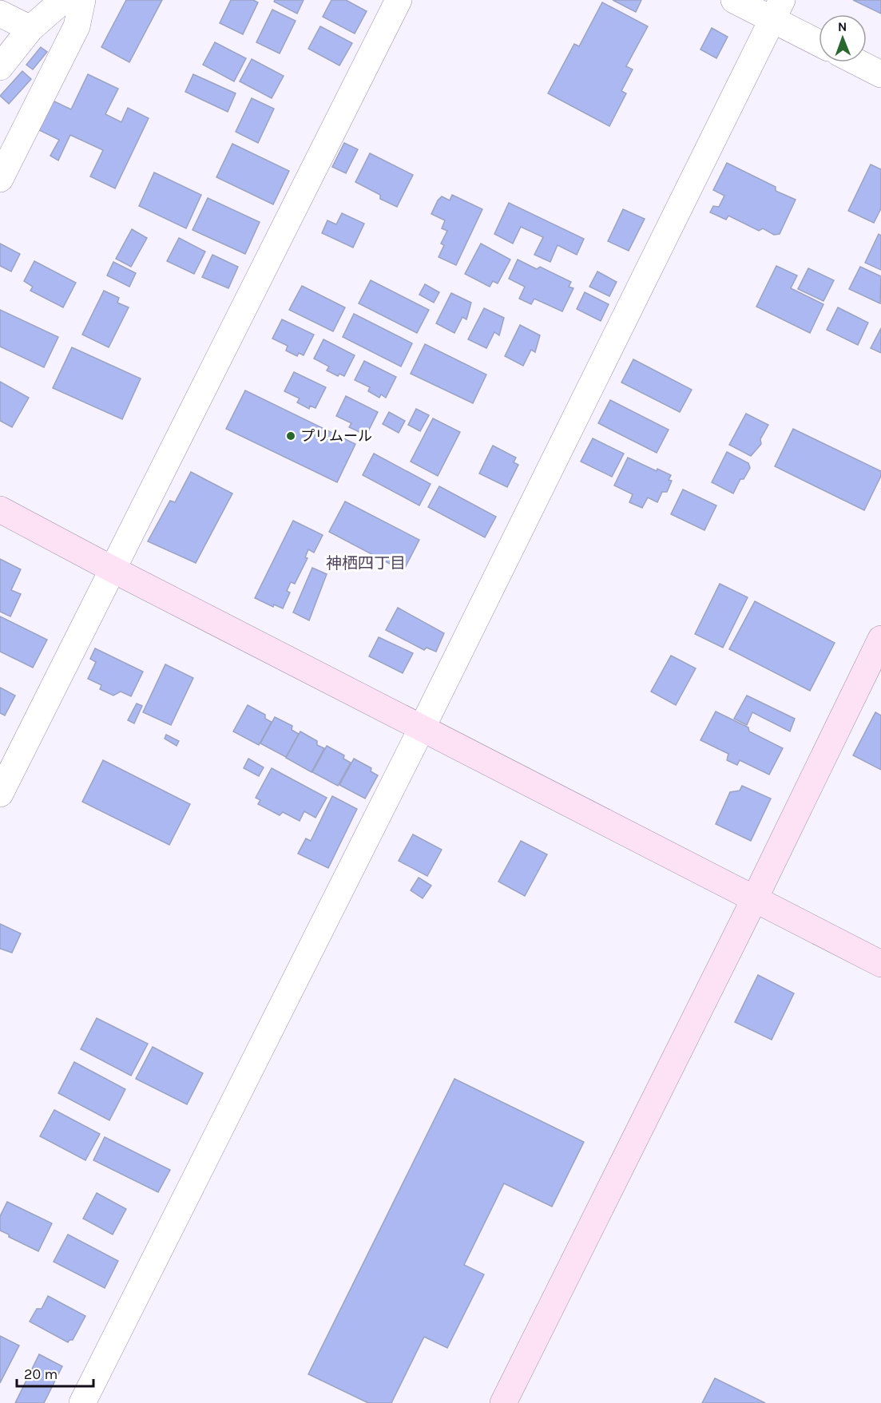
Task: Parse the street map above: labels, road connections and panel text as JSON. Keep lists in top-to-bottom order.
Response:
{
  "districts": ["神栖四丁目"],
  "places": ["プリムール"],
  "scale_bar": "20 m",
  "north": "top"
}
